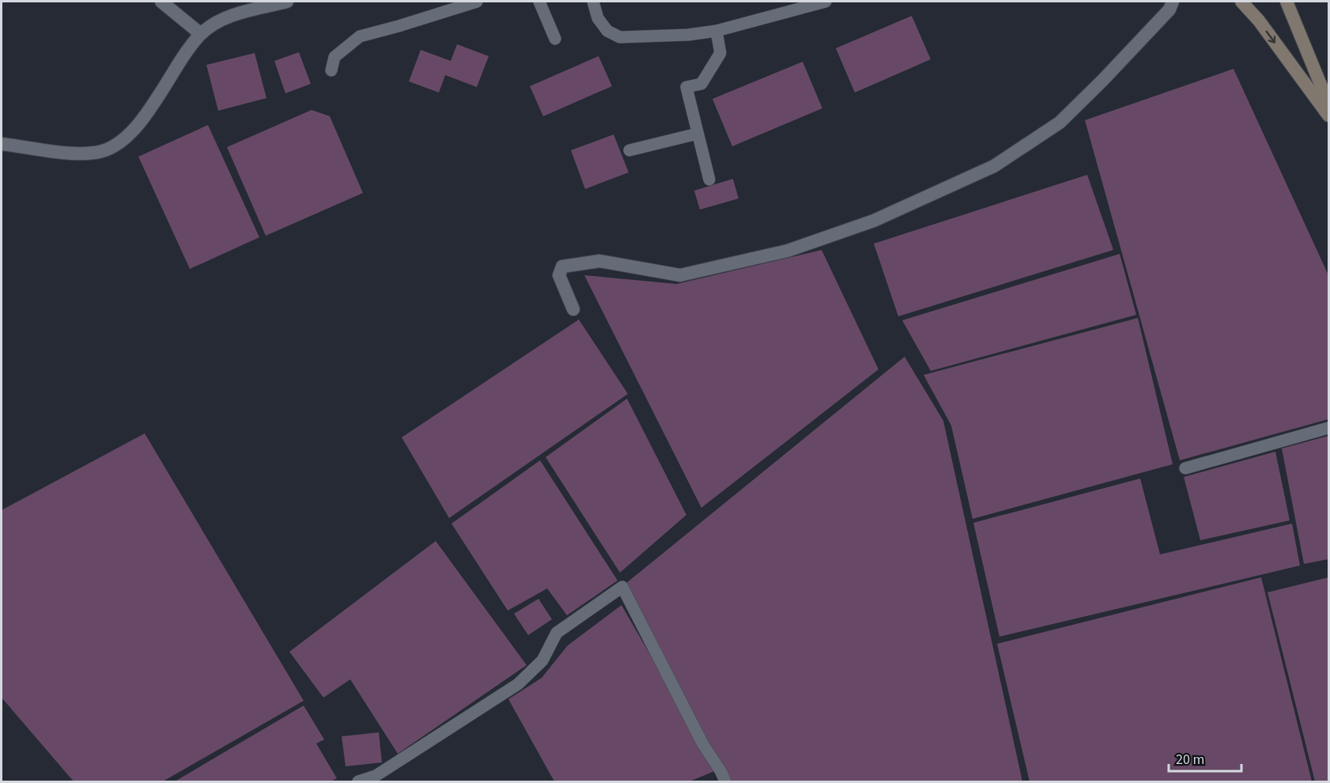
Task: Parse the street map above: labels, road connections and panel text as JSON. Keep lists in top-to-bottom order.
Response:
{
  "scale_bar": "20 m"
}
